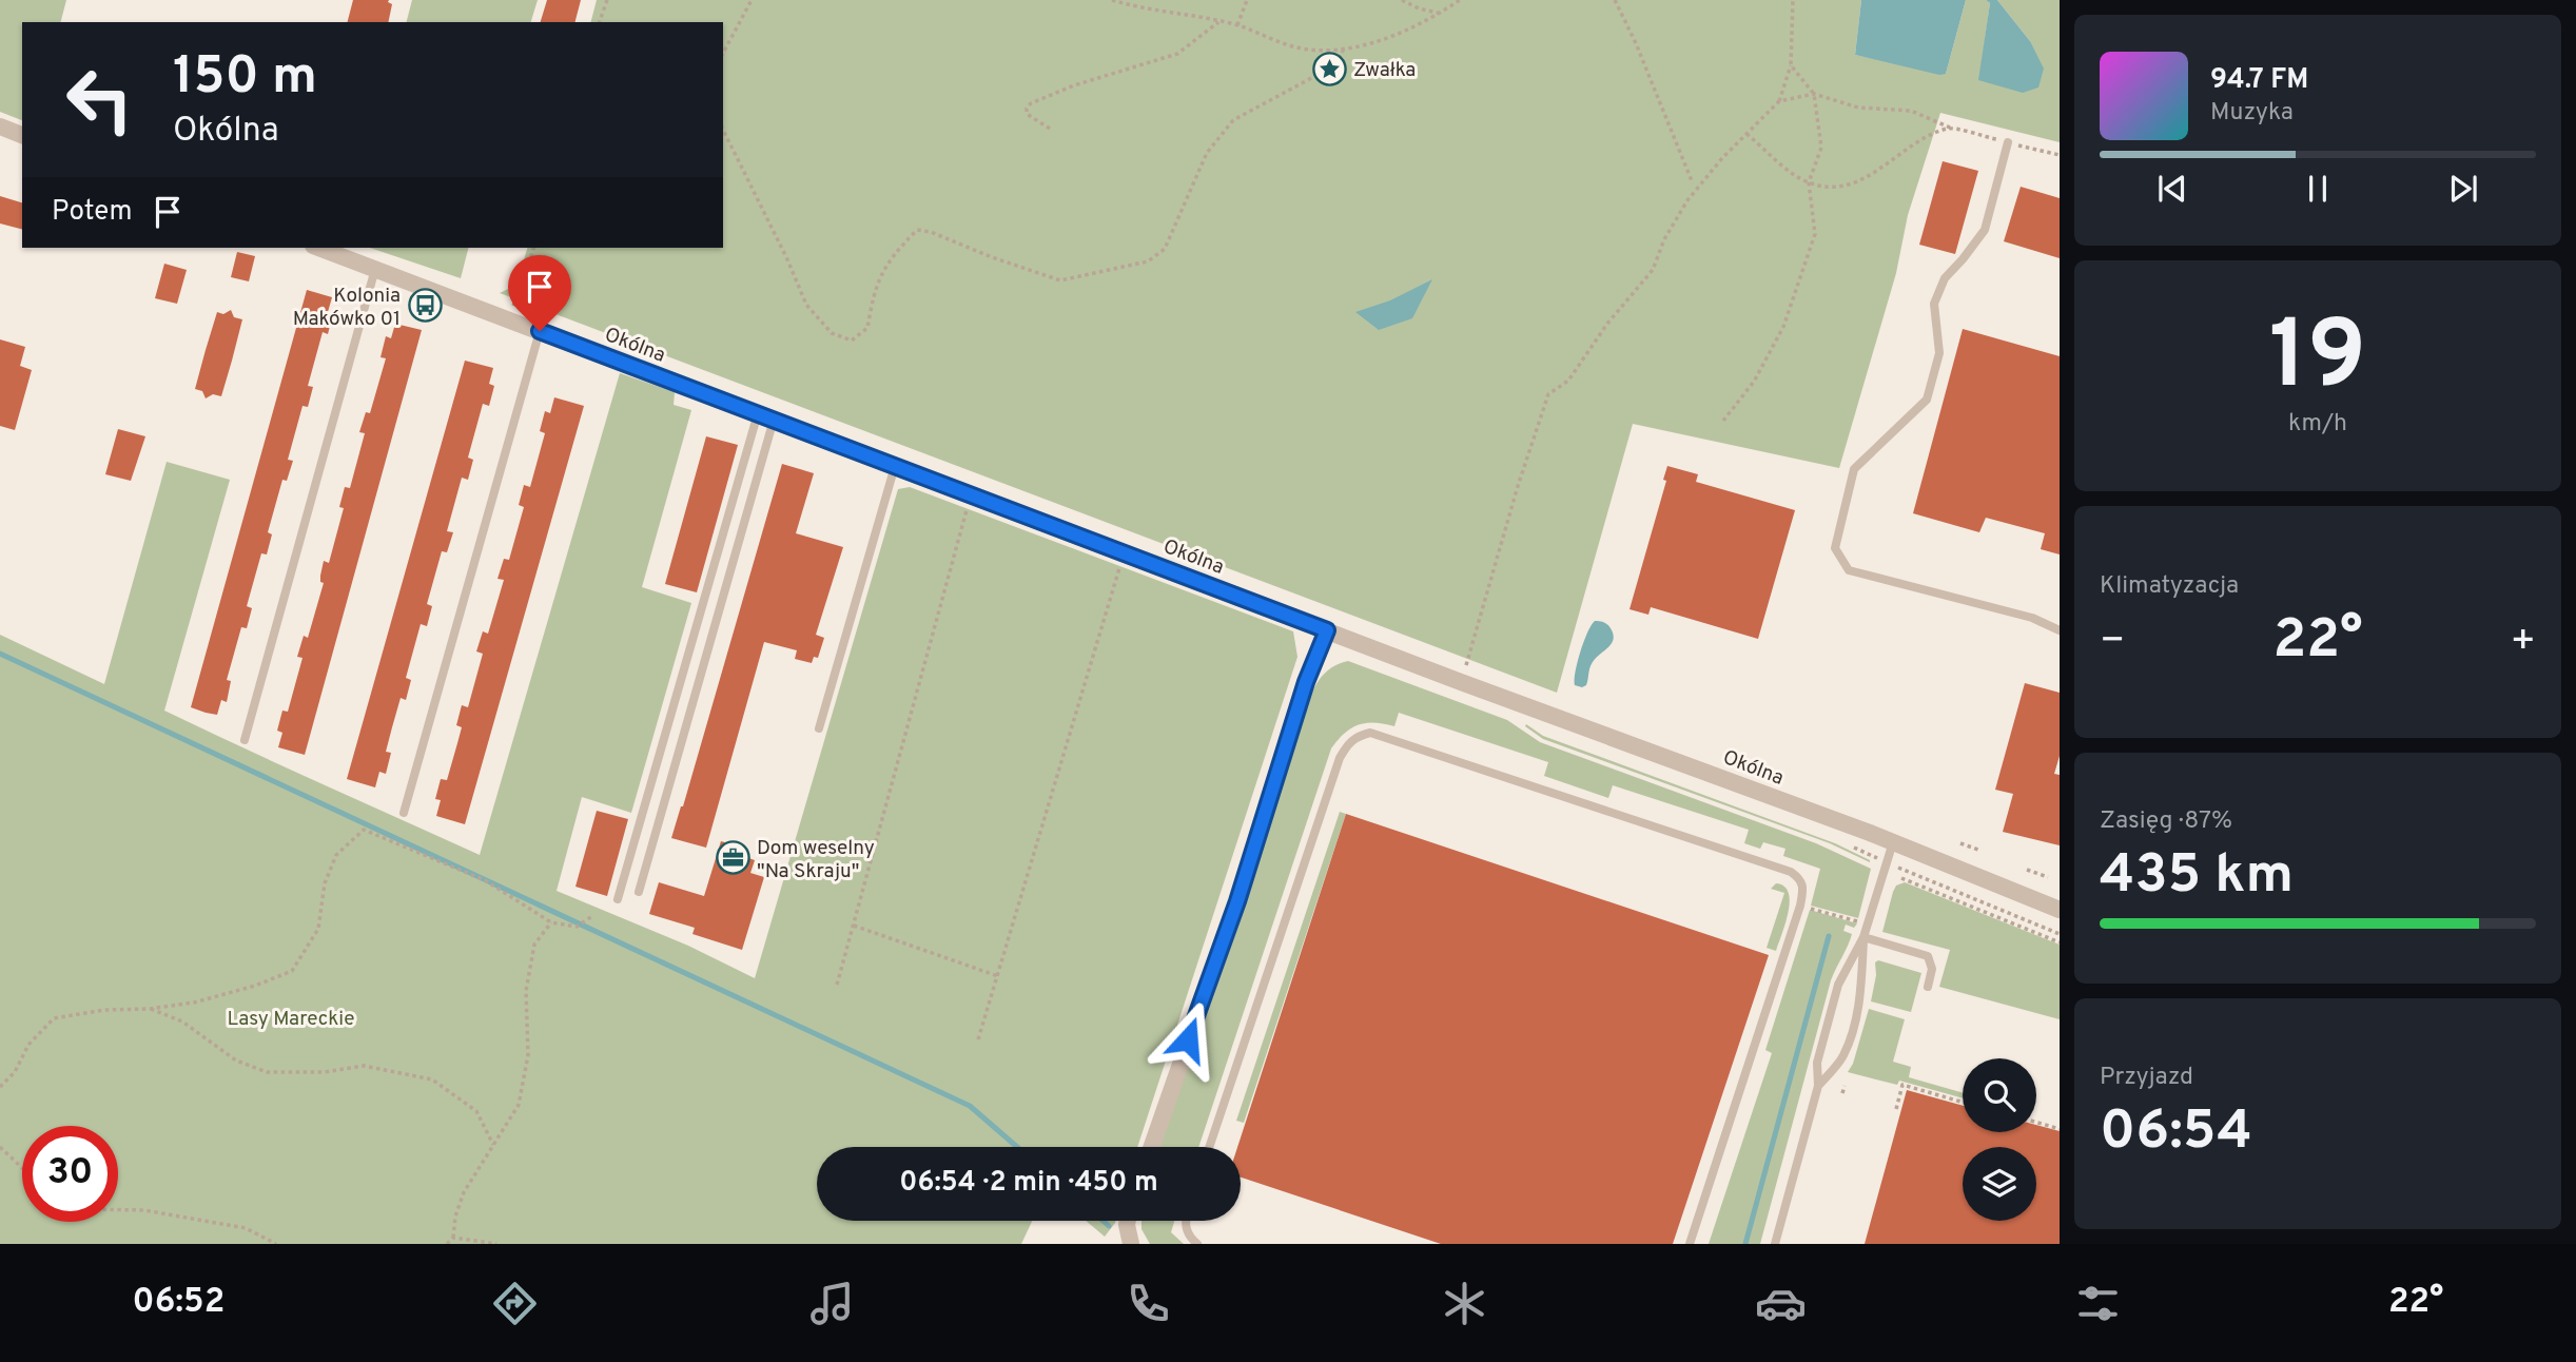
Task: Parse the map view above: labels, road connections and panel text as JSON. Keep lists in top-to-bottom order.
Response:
{
  "streets": {
    "street": ["Okólna"]
  },
  "parks": ["Lasy Mareckie"],
  "places": {
    "place": ["Zwałka"],
    "bus stop": ["Kolonia Makówko 01"],
    "office": ["Dom weselny \"Na Skraju\""]
  },
  "page": {
    "turn": ["150 m", "Okólna"],
    "song": ["94.7 FM", "Muzyka"],
    "then": "Potem",
    "tile": [
      ["19", "km/h"],
      "Klimatyzacja",
      ["Zasięg · 87%", "435 km"],
      ["Przyjazd", "06:54"]
    ],
    "heat": ["−", "22°", "+"],
    "limit": "30",
    "trip": "06:54 · 2 min · 450 m",
    "tabs": ["06:52", "22°"]
  }
}
